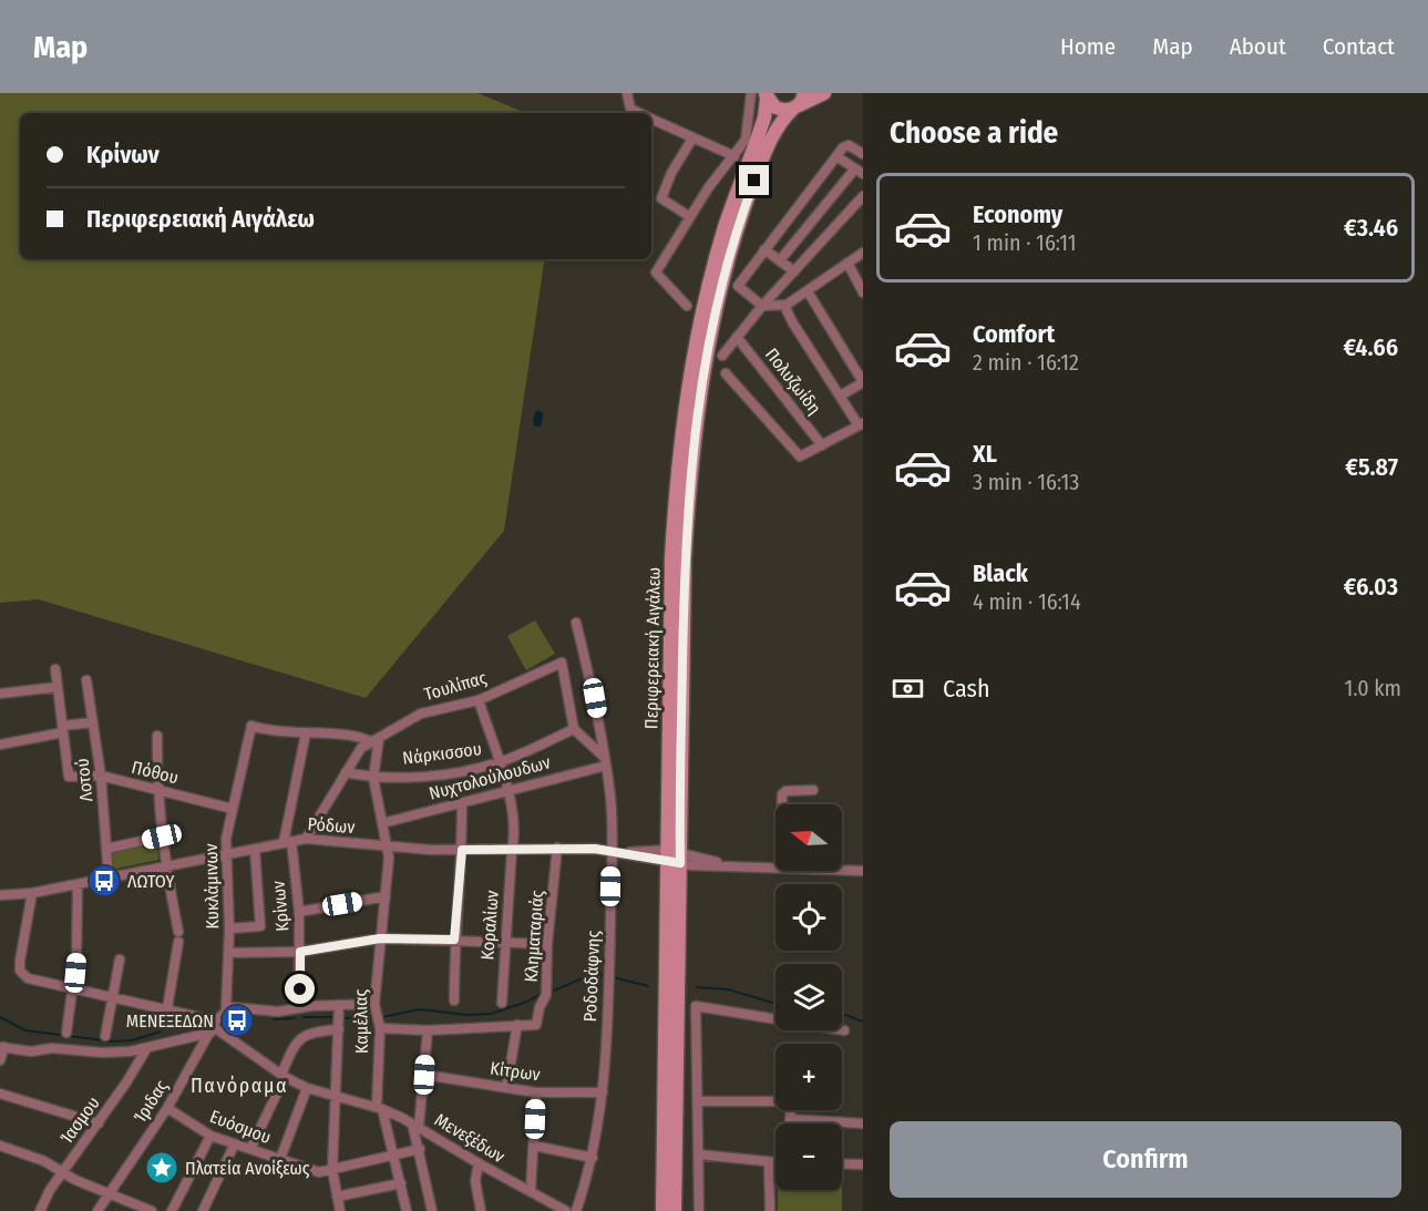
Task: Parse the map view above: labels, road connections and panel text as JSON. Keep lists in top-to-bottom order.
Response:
{
  "streets": {
    "main road": ["Περιφερειακή Αιγάλεω"],
    "street": [
      "Πολυζωίδη",
      "Τουλίπας",
      "Νάρκισσου",
      "Πόθου",
      "Νυχτολούλουδων",
      "Λοτού",
      "Ρόδων",
      "Κυκλάμινων",
      "Κρίνων",
      "Κοραλίων",
      "Κληματαριάς",
      "Ροδοδάφνης",
      "Καμέλιας",
      "Κίτρων",
      "Ίριδας",
      "Ίασμου",
      "Ευόσμου",
      "Μενεξέδων"
    ]
  },
  "crossings": [
    ["Περιφερειακή Αιγάλεω", "Ρόδων"],
    ["Τουλίπας", "Νάρκισσου"],
    ["Τουλίπας", "Κοραλίων"],
    ["Τουλίπας", "Καμέλιας"],
    ["Νάρκισσου", "Κοραλίων"],
    ["Νάρκισσου", "Καμέλιας"],
    ["Πόθου", "Λοτού"],
    ["Πόθου", "Κυκλάμινων"],
    ["Νυχτολούλουδων", "Κοραλίων"],
    ["Νυχτολούλουδων", "Ροδοδάφνης"],
    ["Νυχτολούλουδων", "Καμέλιας"],
    ["Λοτού", "Ρόδων"],
    ["Ρόδων", "Κυκλάμινων"],
    ["Ρόδων", "Κρίνων"],
    ["Ρόδων", "Κοραλίων"],
    ["Ρόδων", "Κληματαριάς"],
    ["Ρόδων", "Ροδοδάφνης"],
    ["Ρόδων", "Καμέλιας"],
    ["Ρόδων", "Μενεξέδων"],
    ["Κυκλάμινων", "Κρίνων"],
    ["Κυκλάμινων", "Ίριδας"],
    ["Ροδοδάφνης", "Κίτρων"],
    ["Καμέλιας", "Ευόσμου"],
    ["Καμέλιας", "Μενεξέδων"],
    ["Ίριδας", "Ευόσμου"],
    ["Ίριδας", "Μενεξέδων"]
  ],
  "districts": ["Πανόραμα"],
  "places": {
    "bus stop": ["ΛΩΤΟΥ", "ΜΕΝΕΞΕΔΩΝ"],
    "place": ["Πλατεία Ανοίξεως"]
  },
  "north": "left",
  "page": {
    "header": "Map",
    "nav": [
      "Home",
      "Map",
      "About",
      "Contact"
    ],
    "heading": "Choose a ride",
    "banner": ["Κρίνων", "Περιφερειακή Αιγάλεω"],
    "list": [
      {
        "name": "Economy",
        "note": "1 min · 16:11",
        "value": "€3.46"
      },
      {
        "name": "Comfort",
        "note": "2 min · 16:12",
        "value": "€4.66"
      },
      {
        "name": "XL",
        "note": "3 min · 16:13",
        "value": "€5.87"
      },
      {
        "name": "Black",
        "note": "4 min · 16:14",
        "value": "€6.03"
      }
    ],
    "pay": ["Cash", "1.0 km"],
    "map_buttons": ["+", "−"],
    "buttons": "Confirm"
  }
}
